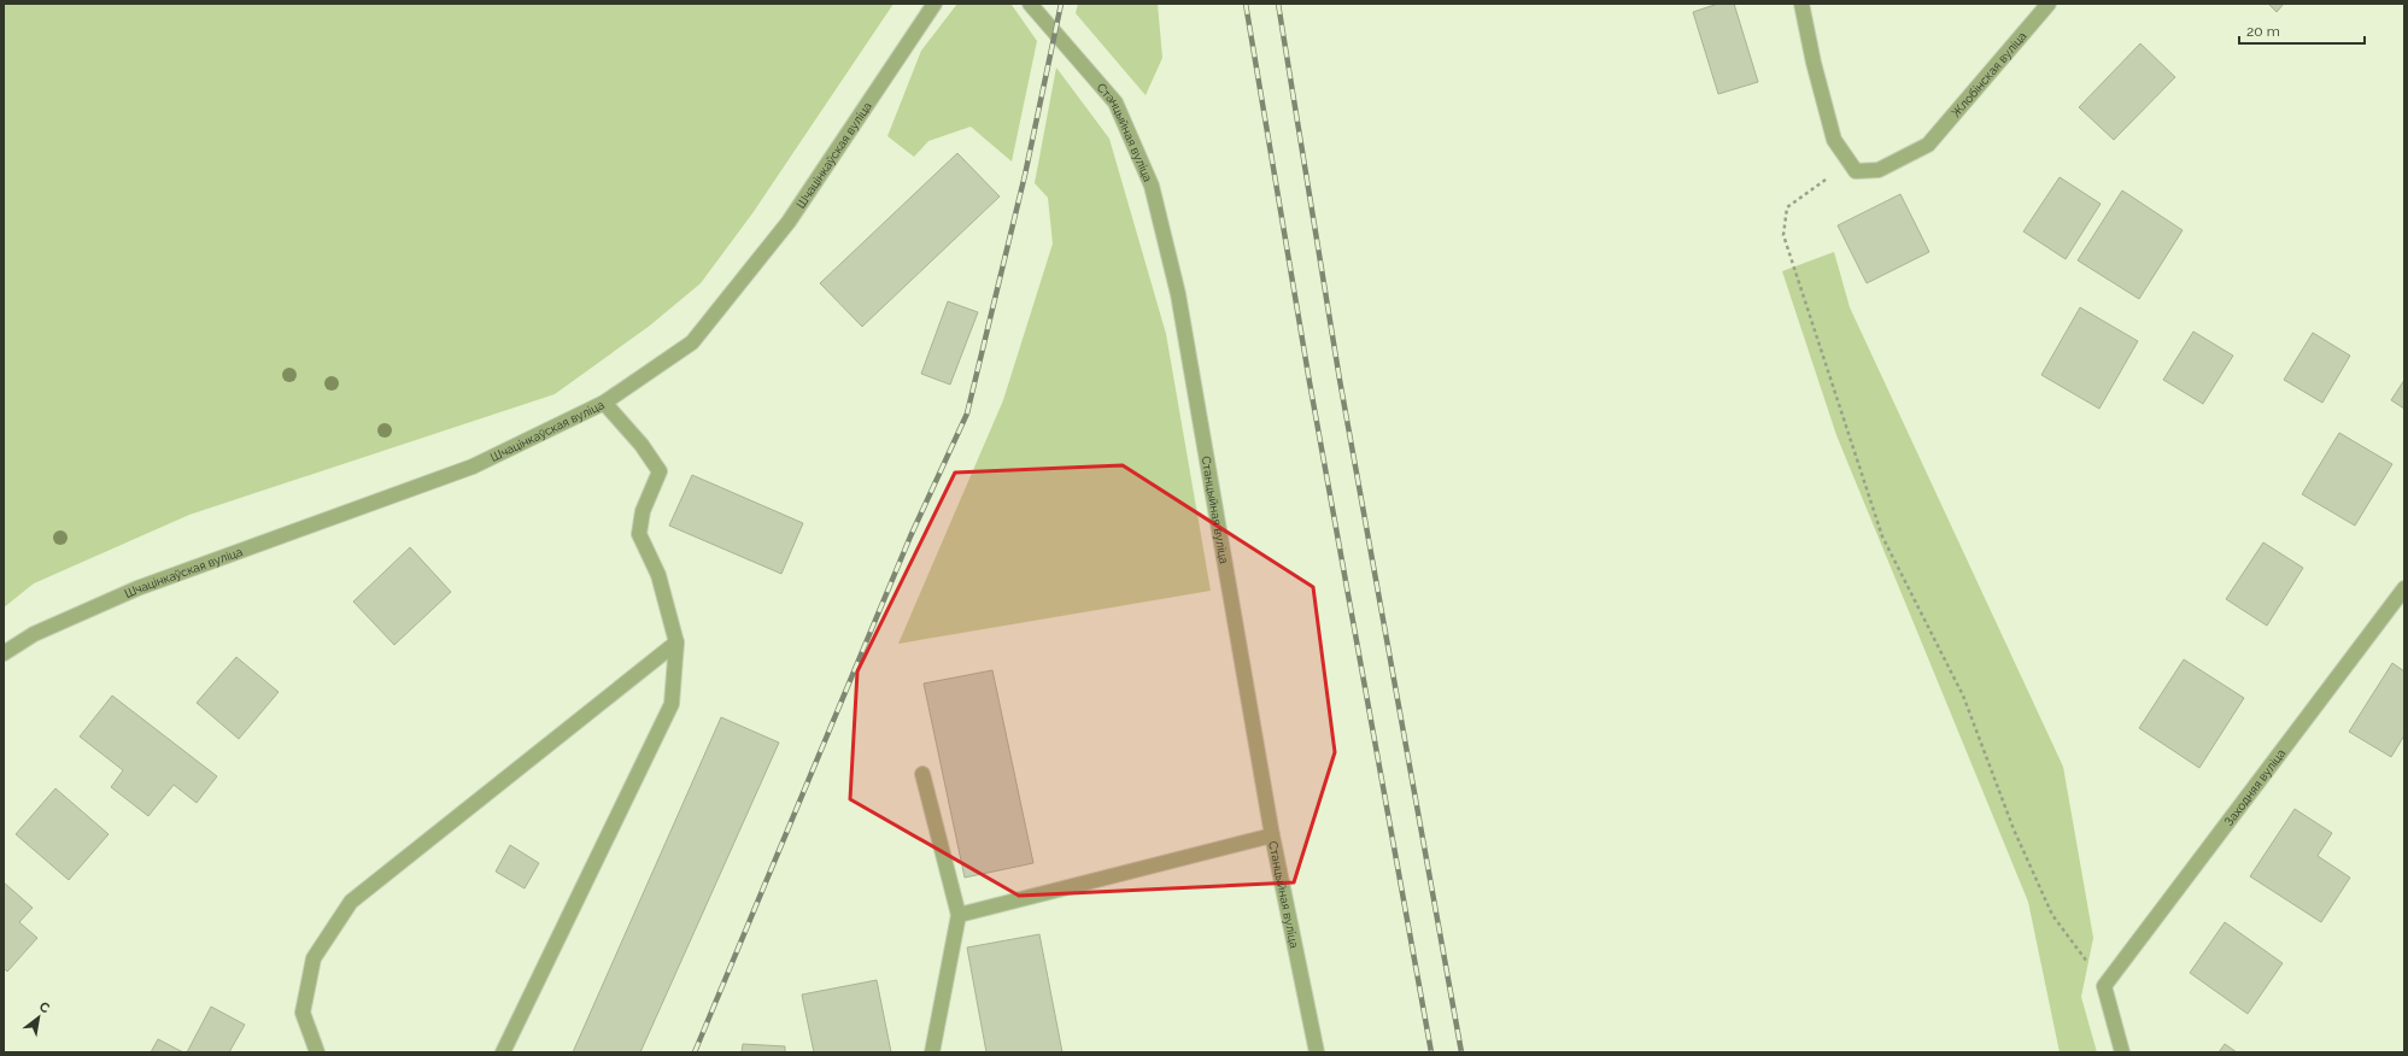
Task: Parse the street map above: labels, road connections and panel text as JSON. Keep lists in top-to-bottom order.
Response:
{
  "streets": {
    "street": [
      "Жлобінская вуліца",
      "Станцыйная вуліца",
      "Шчацінкаўская вуліца",
      "Заходняя вуліца"
    ]
  },
  "scale_bar": "20 m",
  "north": "top right"
}
